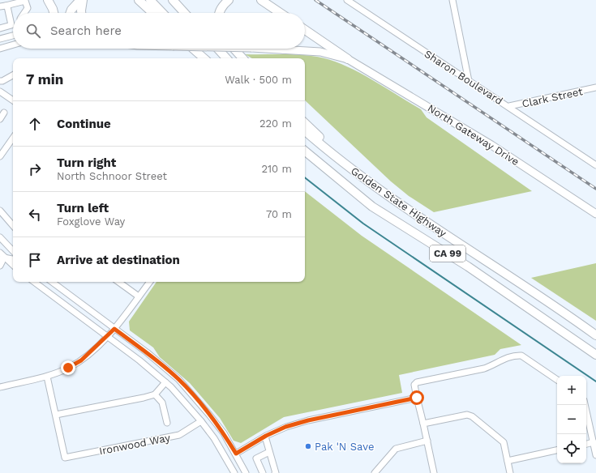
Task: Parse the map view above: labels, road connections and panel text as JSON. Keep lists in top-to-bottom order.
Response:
{
  "streets": {
    "highway": ["Golden State Highway", "CA 99"],
    "main road": ["North Gateway Drive"],
    "street": ["Sharon Boulevard", "Clark Street", "Ironwood Way"]
  },
  "crossings": [
    ["Sharon Boulevard", "Clark Street"]
  ],
  "places": ["Pak 'N Save"],
  "page": {
    "search": "Search here",
    "heading": ["7 min", "Walk · 500 m"],
    "list": [
      ["Continue", "220 m"],
      ["Turn right", "North Schnoor Street", "210 m"],
      ["Turn left", "Foxglove Way", "70 m"],
      "Arrive at destination"
    ],
    "map_buttons": ["+", "−"]
  }
}
